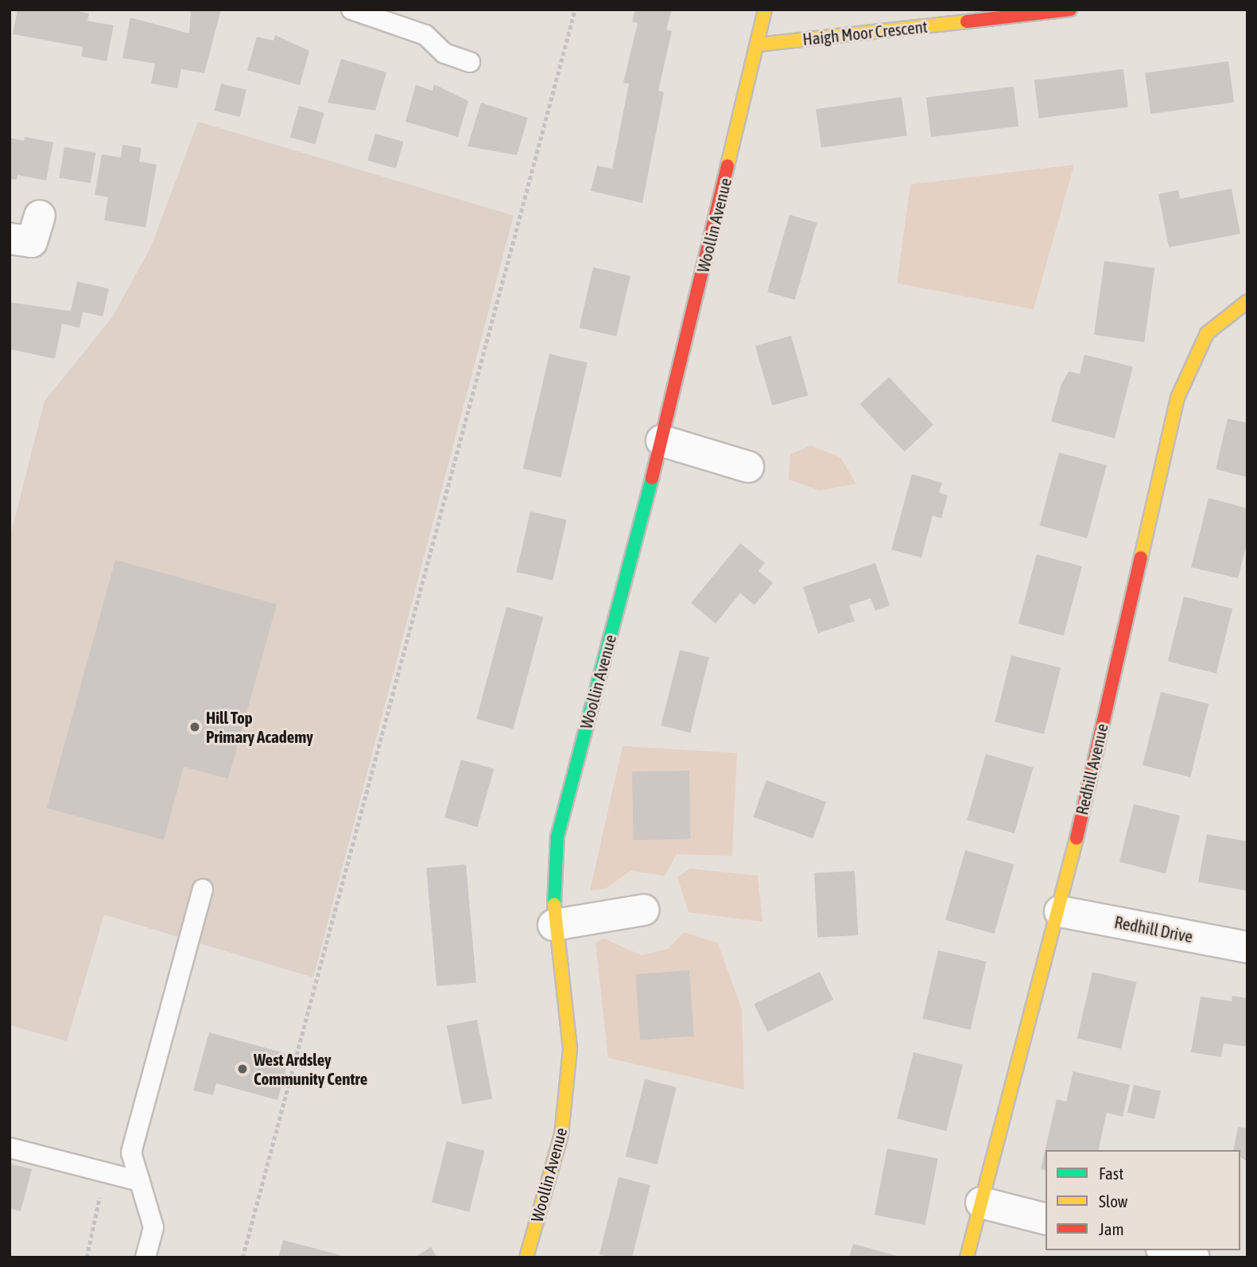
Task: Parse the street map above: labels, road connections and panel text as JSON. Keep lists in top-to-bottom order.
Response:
{
  "streets": {
    "street": [
      "Haigh Moor Crescent",
      "Woollin Avenue",
      "Redhill Avenue",
      "Redhill Drive"
    ]
  },
  "crossings": [
    ["Haigh Moor Crescent", "Woollin Avenue"],
    ["Redhill Avenue", "Redhill Drive"]
  ],
  "places": ["Hill Top Primary Academy", "West Ardsley Community Centre"],
  "legend": ["Fast", "Slow", "Jam"]
}
